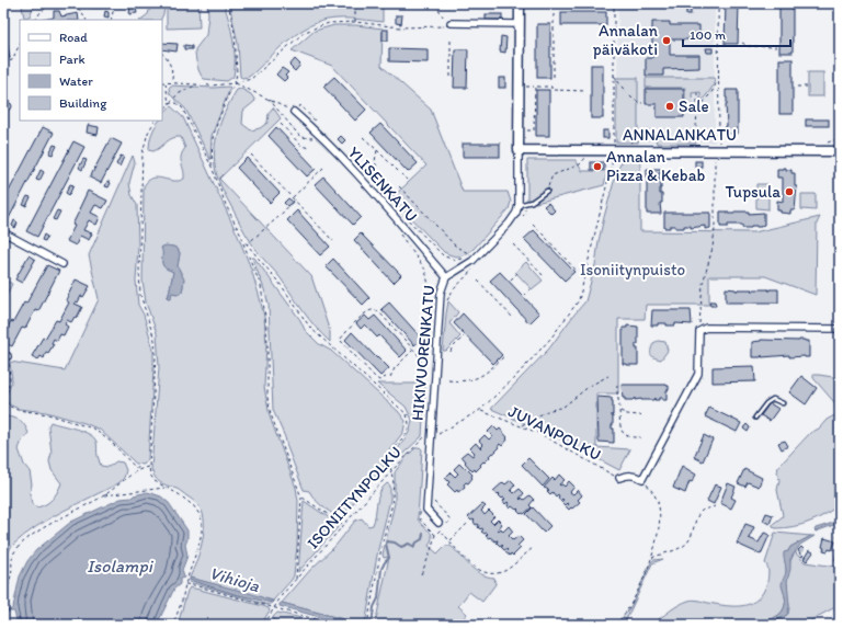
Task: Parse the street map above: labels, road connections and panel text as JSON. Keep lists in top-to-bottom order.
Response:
{
  "streets": {
    "street": ["ANNALANKATU", "YLISENKATU", "HIKIVUORENKATU"],
    "path": ["JUVANPOLKU", "ISONIITYNPOLKU"]
  },
  "crossings": [
    ["ANNALANKATU", "HIKIVUORENKATU"],
    ["ANNALANKATU", "ISONIITYNPOLKU"],
    ["YLISENKATU", "HIKIVUORENKATU"],
    ["HIKIVUORENKATU", "ISONIITYNPOLKU"],
    ["JUVANPOLKU", "ISONIITYNPOLKU"]
  ],
  "water": ["Isolampi", "Vihioja"],
  "parks": ["Isoniitynpuisto"],
  "places": [
    "Annalan päiväkoti",
    "Sale",
    "Annalan Pizza & Kebab",
    "Tupsula"
  ],
  "legend": [
    "Road",
    "Park",
    "Water",
    "Building"
  ],
  "scale_bar": "100 m"
}
